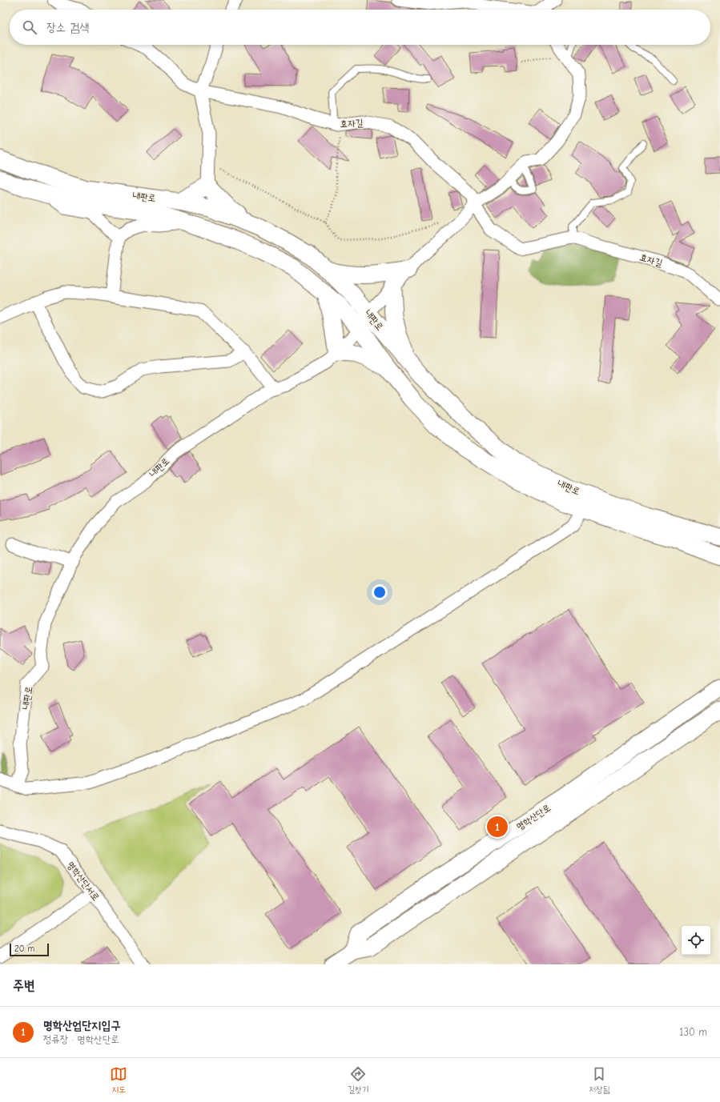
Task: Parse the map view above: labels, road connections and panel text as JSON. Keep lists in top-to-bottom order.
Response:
{
  "streets": {
    "street": [
      "효자길",
      "내판로",
      "명학산단로",
      "명학산단서로"
    ]
  },
  "scale_bar": "20 m",
  "page": {
    "search": "장소 검색",
    "pins": "1",
    "scale": "20 m",
    "heading": "주변",
    "list": [
      {
        "mark": "1",
        "name": "명학산업단지입구",
        "note": "정류장 · 명학산단로",
        "value": "130 m"
      }
    ],
    "nav": ["지도", "길찾기", "저장됨"]
  }
}
